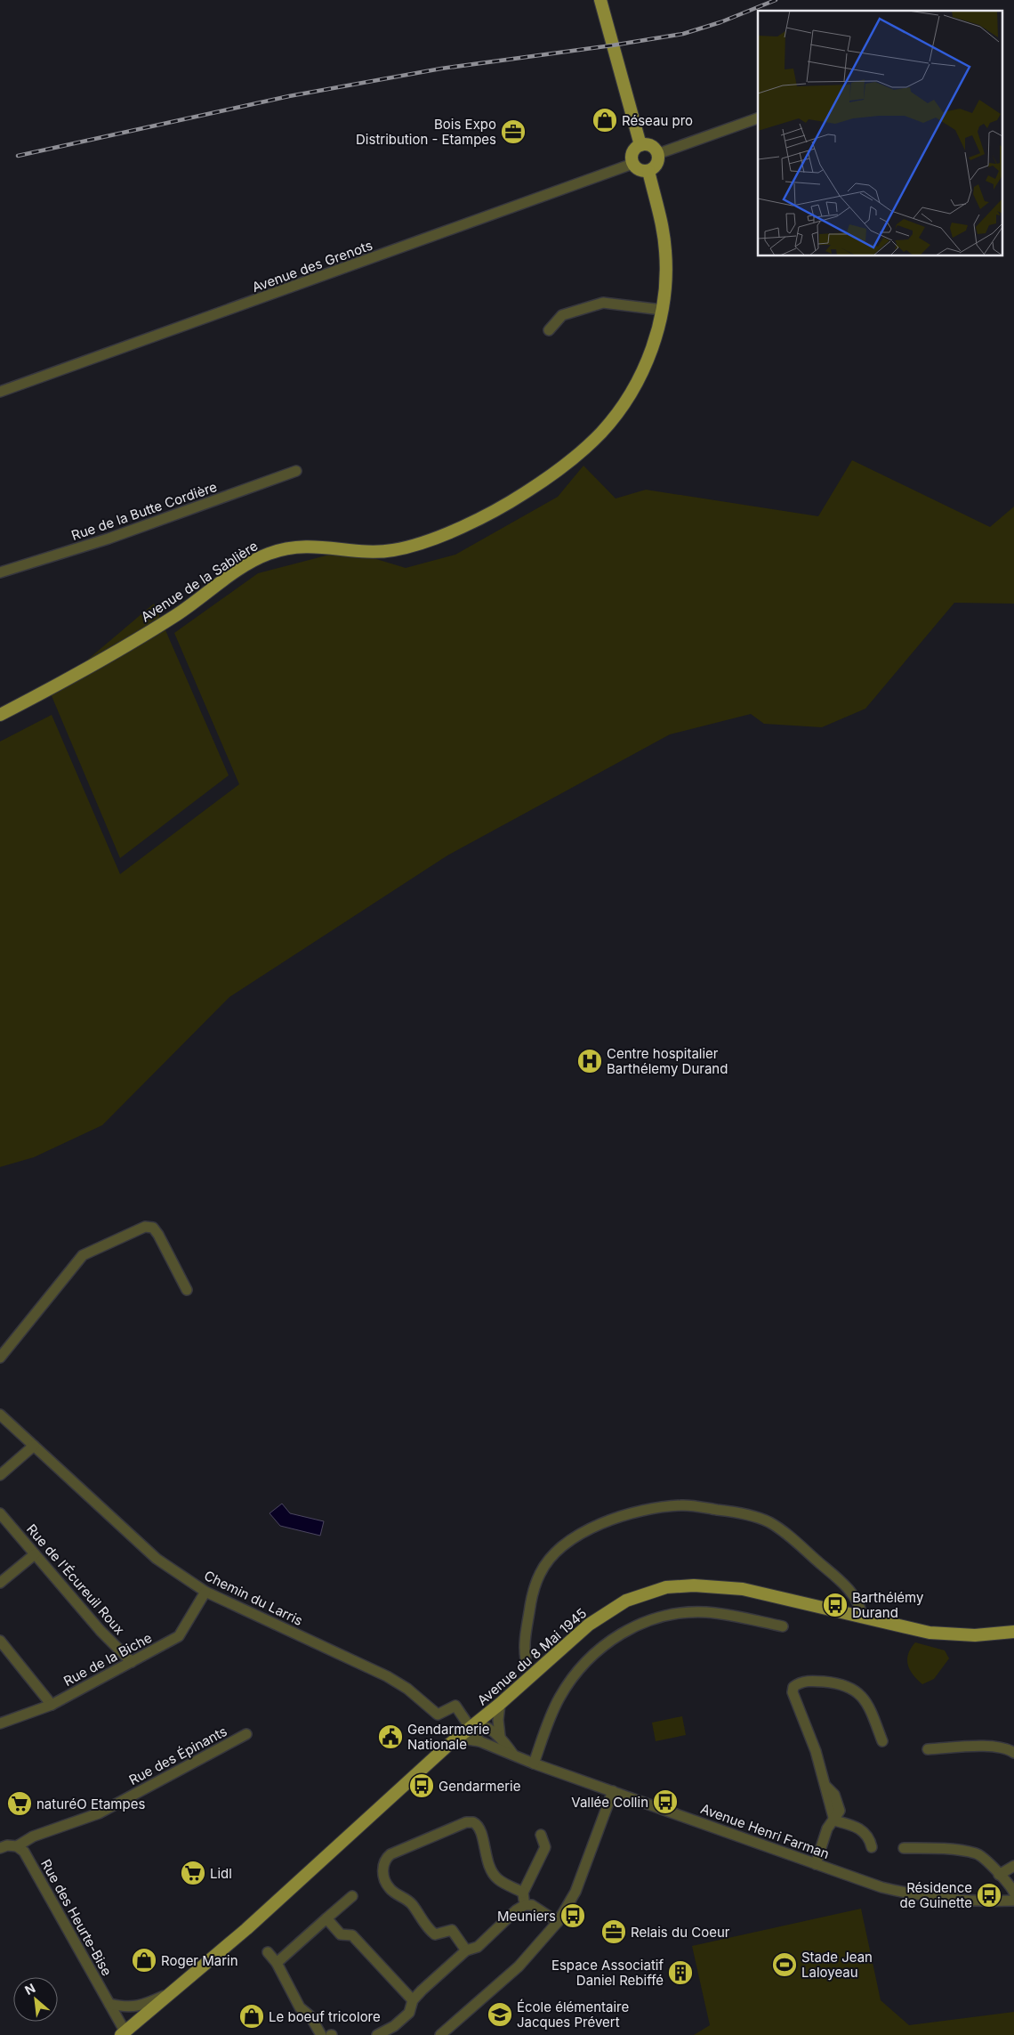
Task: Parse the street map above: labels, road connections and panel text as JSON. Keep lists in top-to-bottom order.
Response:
{
  "streets": {
    "main road": ["Avenue de la Sablière", "Avenue du 8 Mai 1945"],
    "street": [
      "Avenue des Grenots",
      "Rue de la Butte Cordière",
      "Rue de l'Écureuil Roux",
      "Chemin du Larris",
      "Rue de la Biche",
      "Rue des Épinants",
      "Avenue Henri Farman",
      "Rue des Heurte-Bise"
    ]
  },
  "crossings": [
    ["Avenue des Grenots", "Avenue de la Sablière"],
    ["Rue de l'Écureuil Roux", "Rue de la Biche"],
    ["Chemin du Larris", "Avenue du 8 Mai 1945"],
    ["Chemin du Larris", "Rue de la Biche"],
    ["Avenue du 8 Mai 1945", "Avenue Henri Farman"],
    ["Avenue du 8 Mai 1945", "Rue des Heurte-Bise"],
    ["Rue des Épinants", "Rue des Heurte-Bise"]
  ],
  "places": {
    "shop": ["Réseau pro", "Roger Marin", "Le boeuf tricolore"],
    "office": ["Bois Expo Distribution - Etampes", "Relais du Coeur"],
    "hospital": ["Centre hospitalier Barthélemy Durand"],
    "bus stop": [
      "Barthélémy Durand",
      "Gendarmerie",
      "Vallée Collin",
      "Résidence de Guinette",
      "Meuniers"
    ],
    "public building": ["Gendarmerie Nationale"],
    "supermarket": ["naturéO Etampes", "Lidl"],
    "sports": ["Stade Jean Laloyeau"],
    "building": ["Espace Associatif Daniel Rebiffé"],
    "school or university": ["École élémentaire Jacques Prévert"]
  },
  "north": "top left"
}
